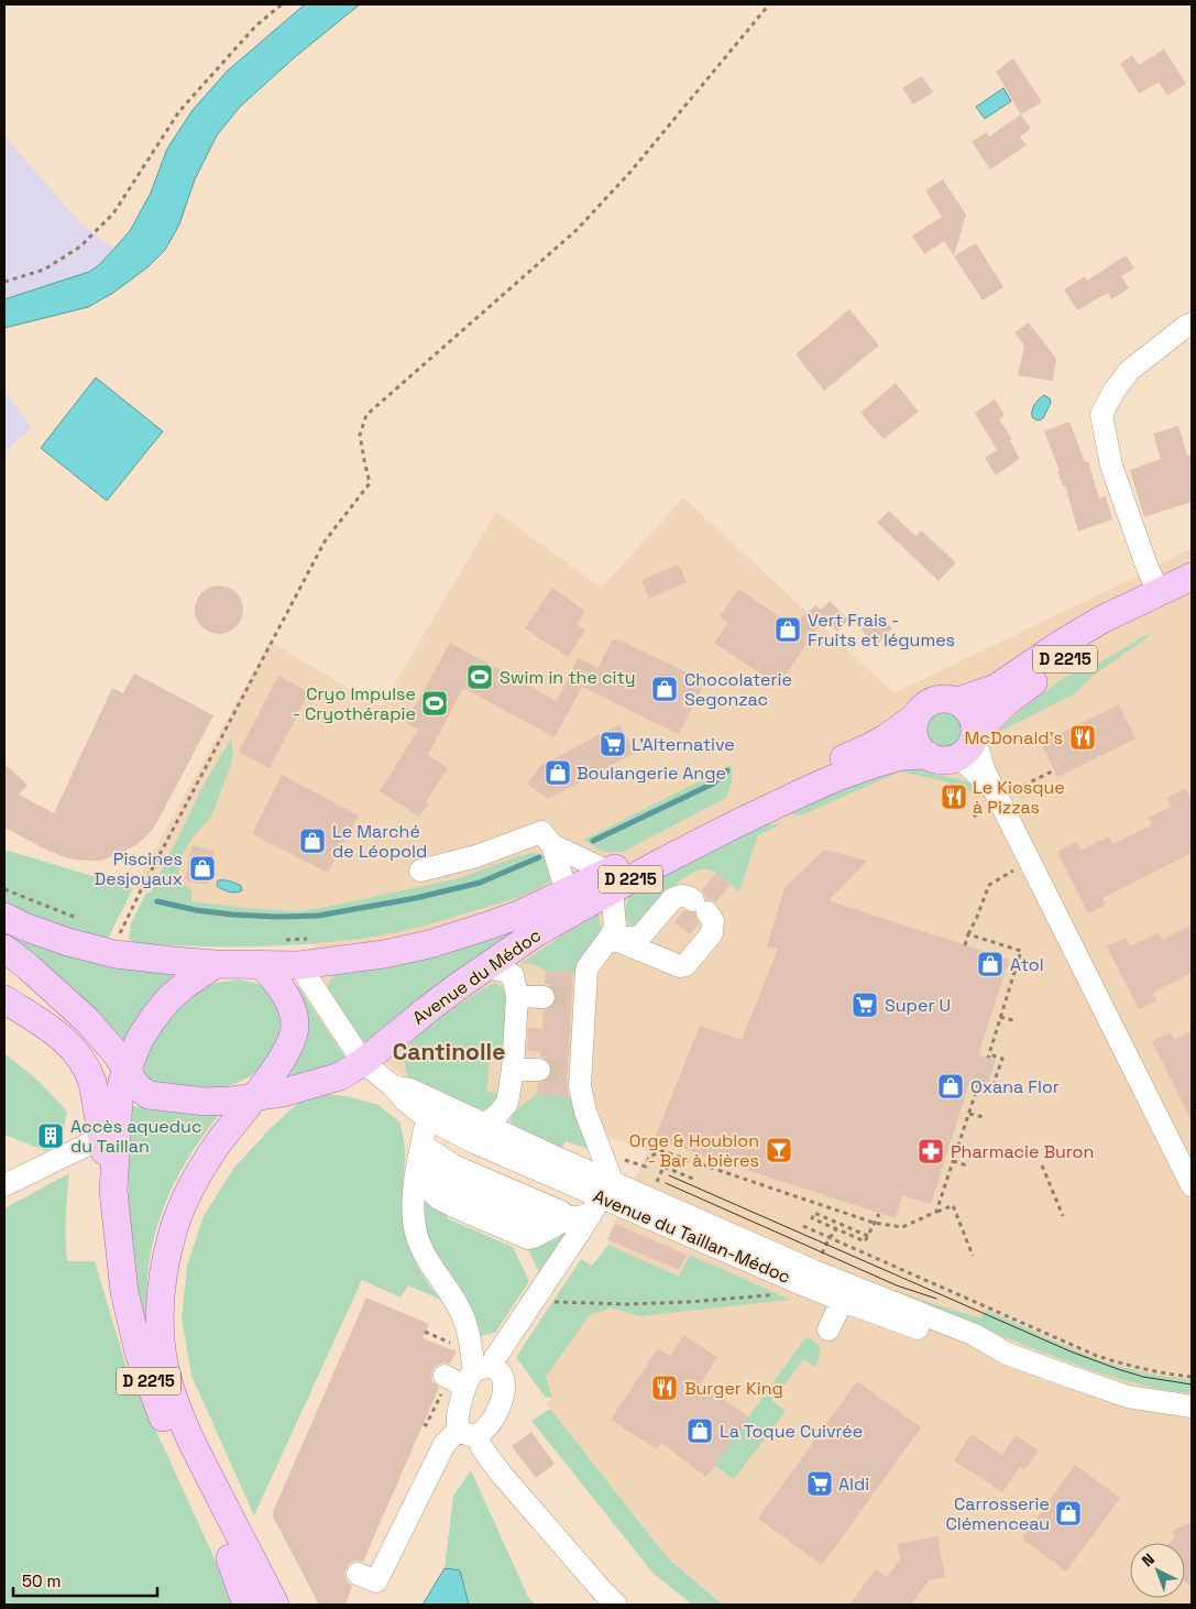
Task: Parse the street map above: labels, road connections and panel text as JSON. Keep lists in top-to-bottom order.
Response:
{
  "streets": {
    "main road": ["D 2215", "Avenue du Médoc"],
    "street": ["Avenue du Taillan-Médoc"]
  },
  "crossings": [
    ["D 2215", "Avenue du Médoc"],
    ["Avenue du Médoc", "Avenue du Taillan-Médoc"]
  ],
  "districts": ["Cantinolle"],
  "places": {
    "shop": [
      "Vert Frais - Fruits et légumes",
      "Chocolaterie Segonzac",
      "Boulangerie Ange",
      "Le Marché de Léopold",
      "Piscines Desjoyaux",
      "Atol",
      "Oxana Flor",
      "La Toque Cuivrée",
      "Carrosserie Clémenceau"
    ],
    "sports": ["Swim in the city", "Cryo Impulse - Cryothérapie"],
    "restaurant": ["McDonald's", "Le Kiosque à Pizzas", "Burger King"],
    "supermarket": ["L'Alternative", "Super U", "Aldi"],
    "building": ["Accès aqueduc du Taillan"],
    "bar": ["Orge & Houblon - Bar à bières"],
    "pharmacy": ["Pharmacie Buron"]
  },
  "scale_bar": "50 m",
  "north": "top left"
}
